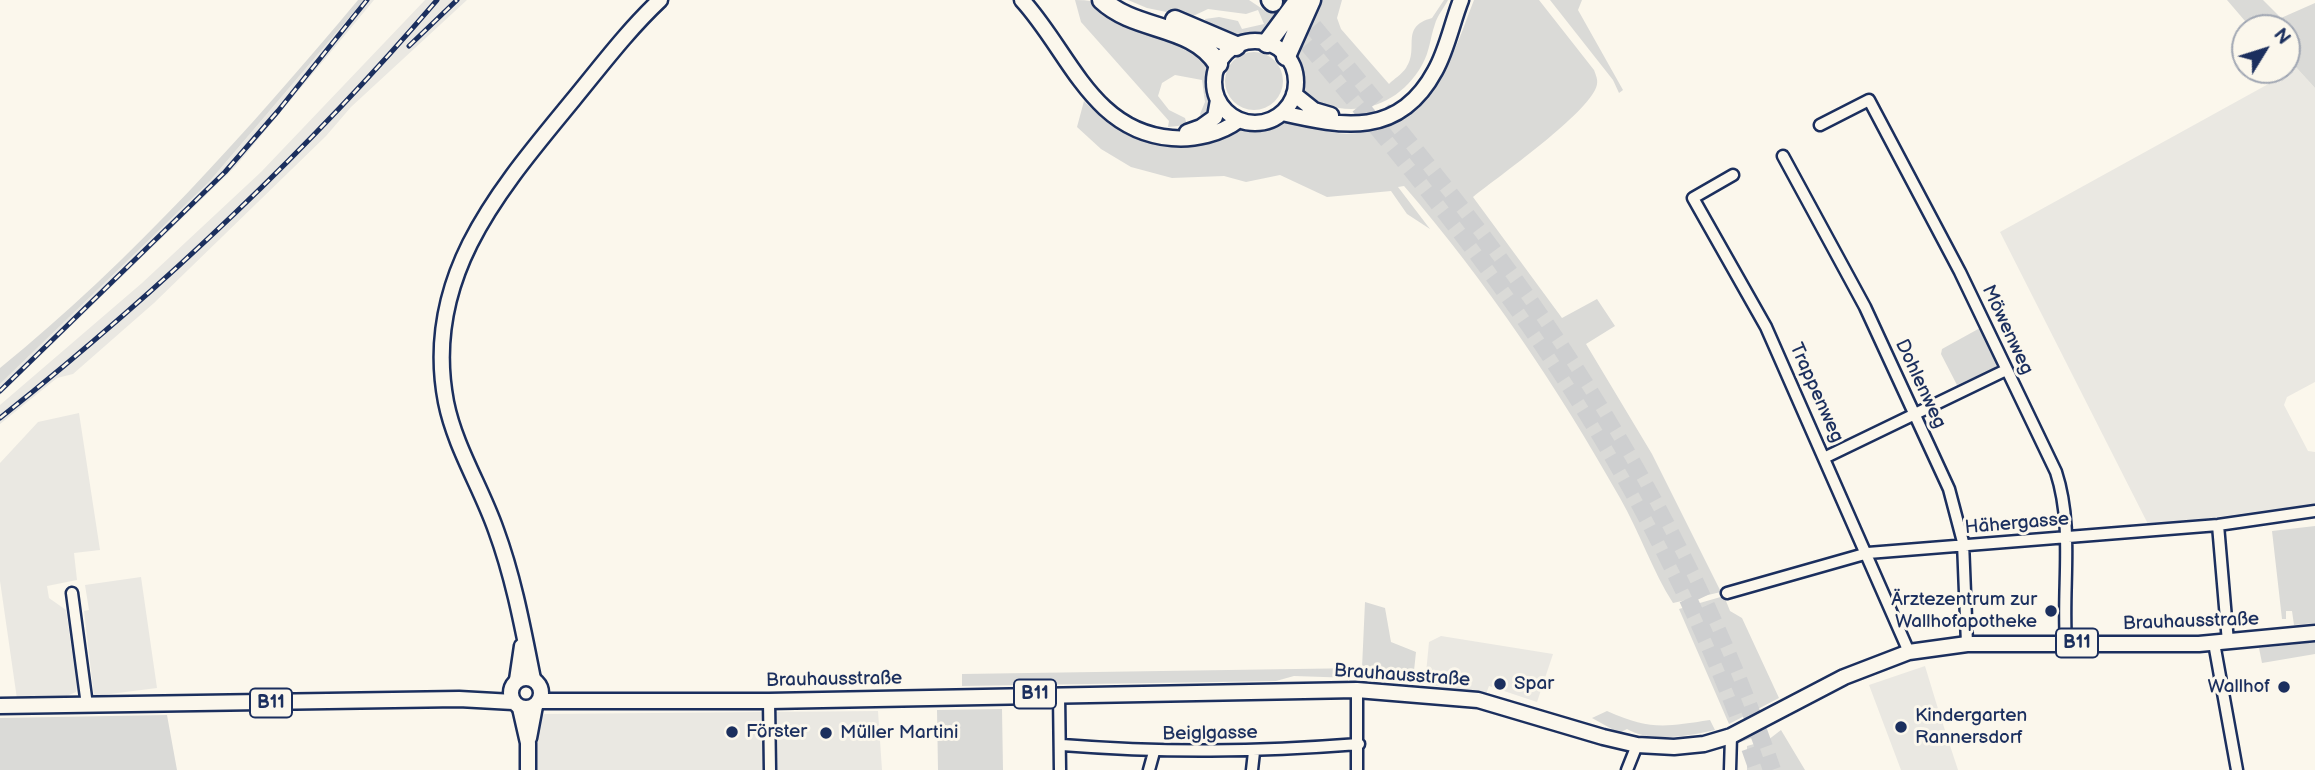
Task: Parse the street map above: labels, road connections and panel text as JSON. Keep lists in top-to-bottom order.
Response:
{
  "streets": {
    "main road": ["Brauhausstraße", "B11"],
    "street": [
      "Möwenweg",
      "Dohlenweg",
      "Trappenweg",
      "Hähergasse",
      "Beiglgasse"
    ]
  },
  "crossings": [
    ["Möwenweg", "Hähergasse"],
    ["Möwenweg", "Brauhausstraße"],
    ["Dohlenweg", "Hähergasse"],
    ["Dohlenweg", "Brauhausstraße"],
    ["Trappenweg", "Hähergasse"],
    ["Trappenweg", "Brauhausstraße"],
    ["Brauhausstraße", "B11"]
  ],
  "places": [
    "Ärztezentrum zur Wallhofapotheke",
    "Spar",
    "Wallhof",
    "Kindergarten Rannersdorf",
    "Förster",
    "Müller Martini"
  ],
  "north": "top right"
}
